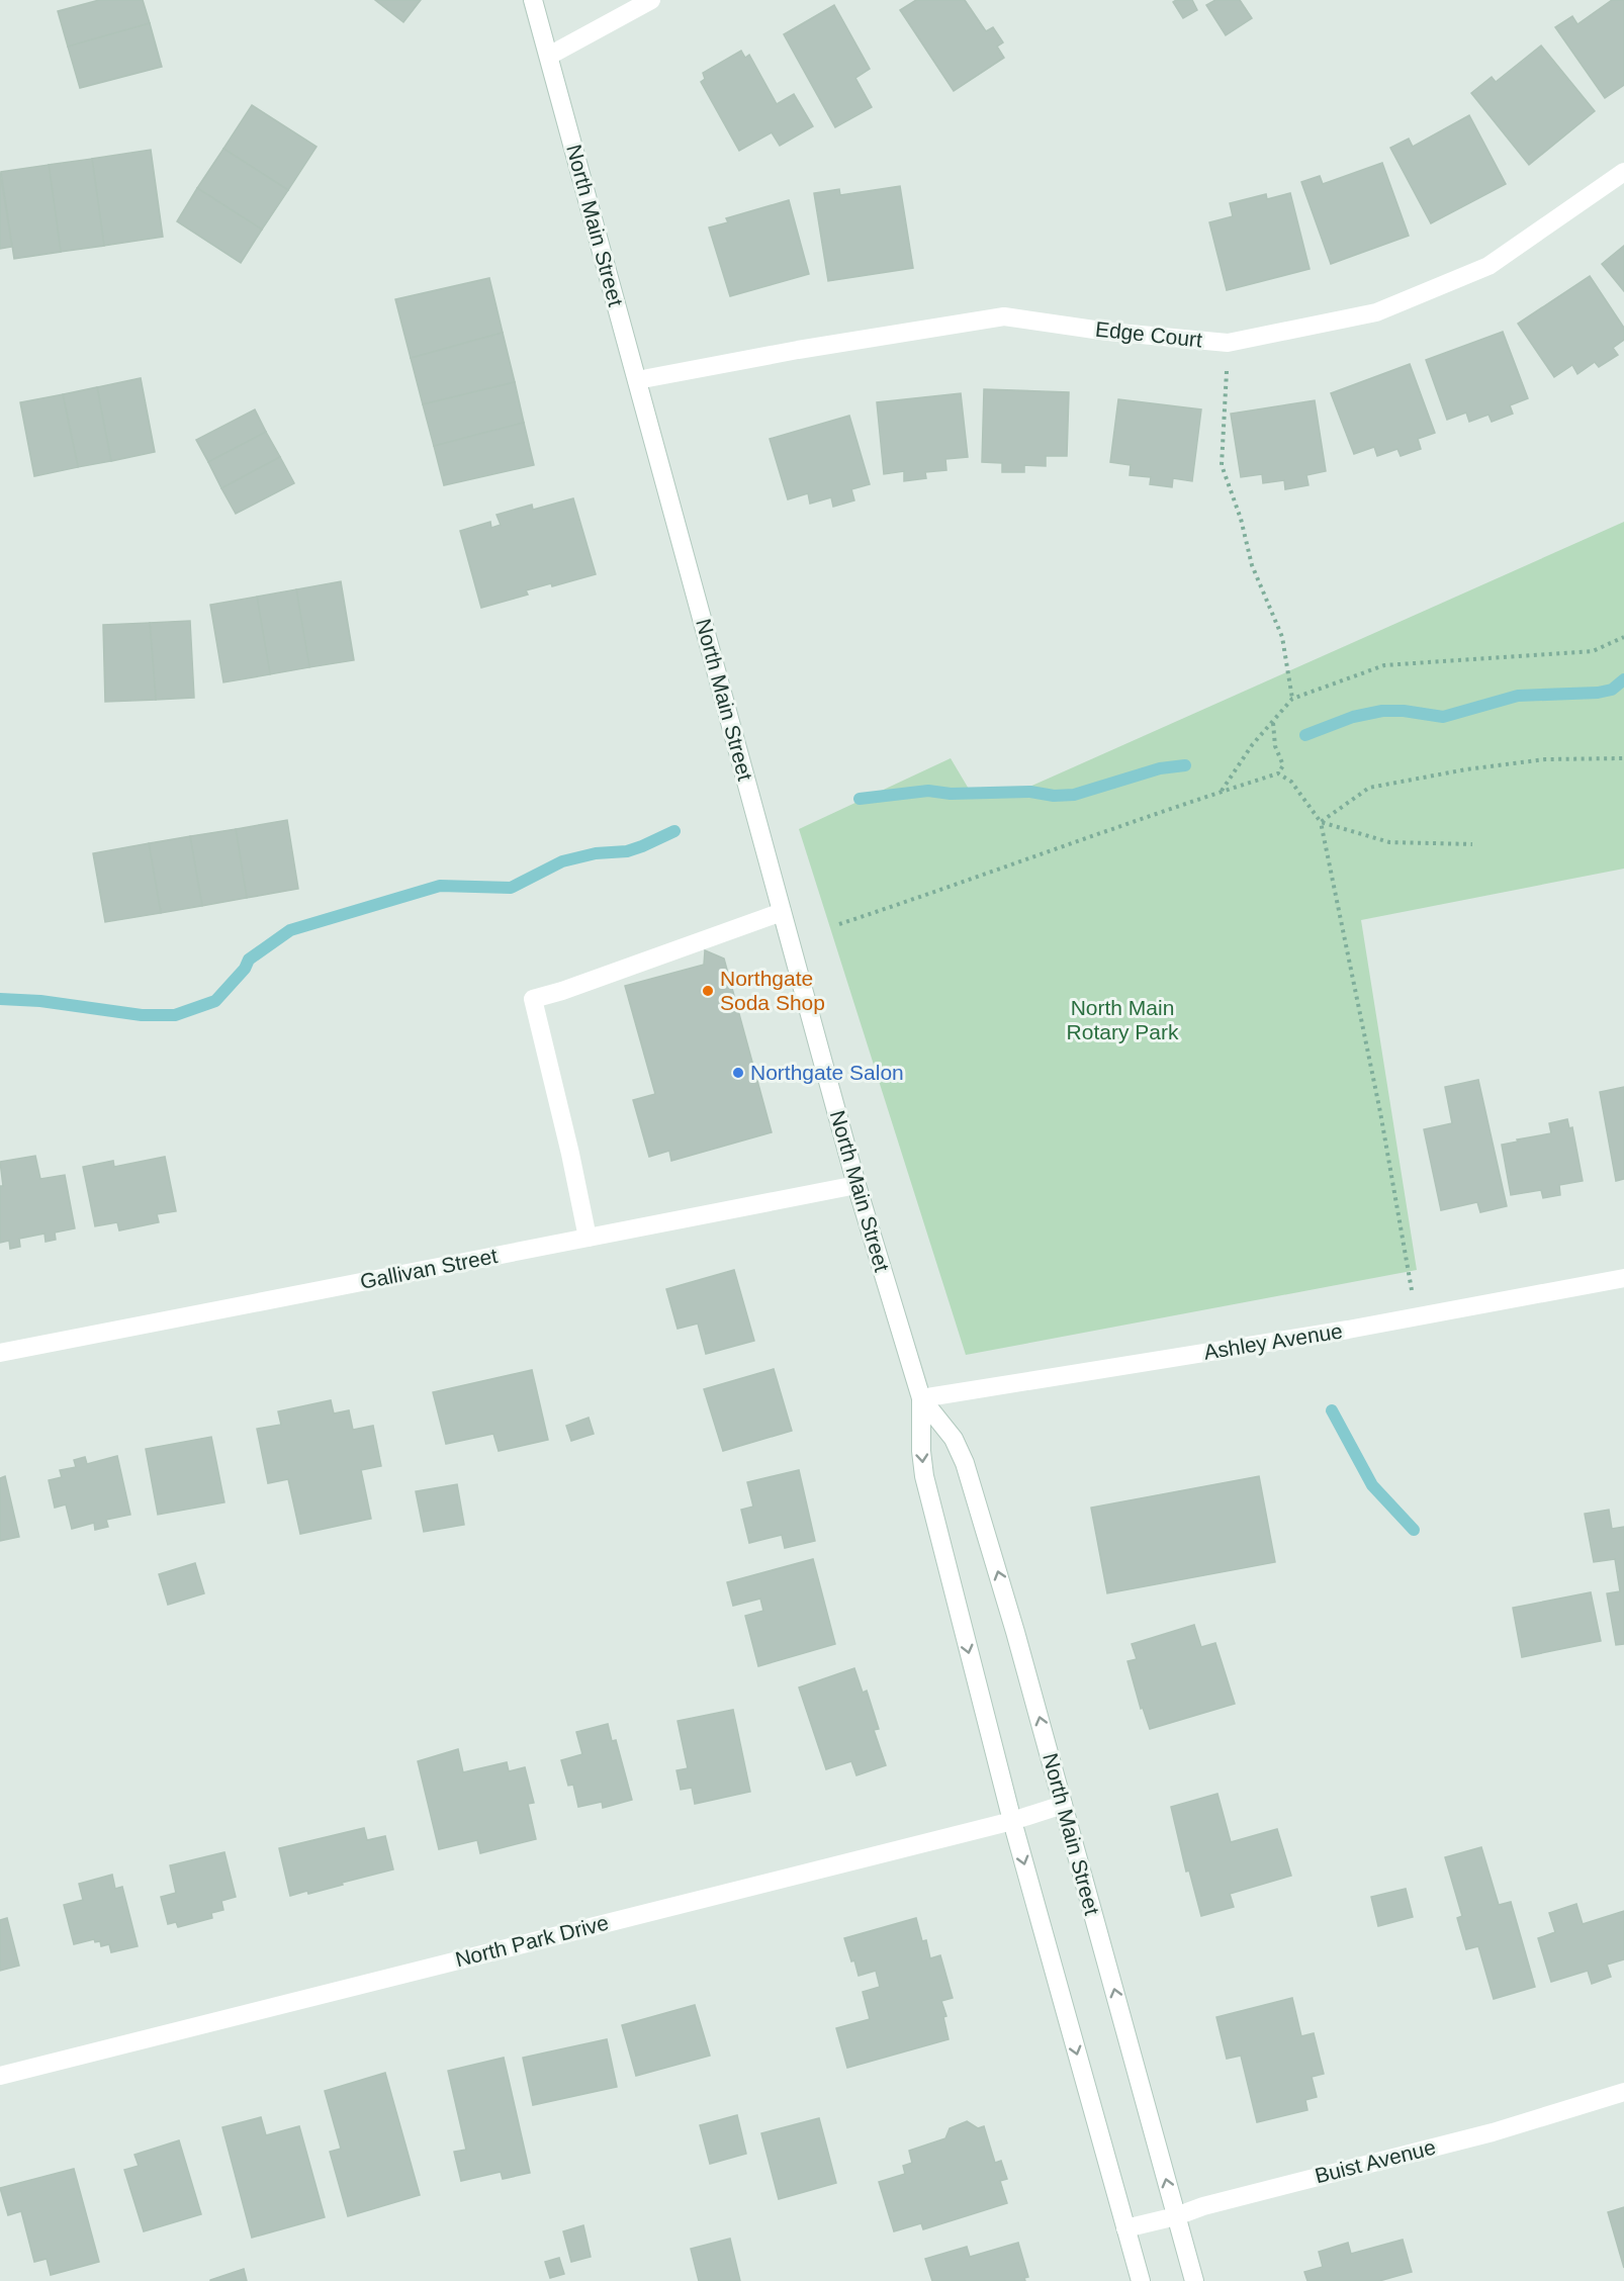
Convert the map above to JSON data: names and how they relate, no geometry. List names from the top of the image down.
{
  "streets": {
    "street": [
      "North Main Street",
      "Edge Court",
      "Gallivan Street",
      "Ashley Avenue",
      "North Park Drive",
      "Buist Avenue"
    ]
  },
  "crossings": [
    ["North Main Street", "Edge Court"],
    ["North Main Street", "Gallivan Street"],
    ["North Main Street", "Ashley Avenue"],
    ["North Main Street", "North Park Drive"],
    ["North Main Street", "Buist Avenue"]
  ],
  "parks": ["North Main Rotary Park"],
  "places": ["Northgate Soda Shop", "Northgate Salon"]
}
